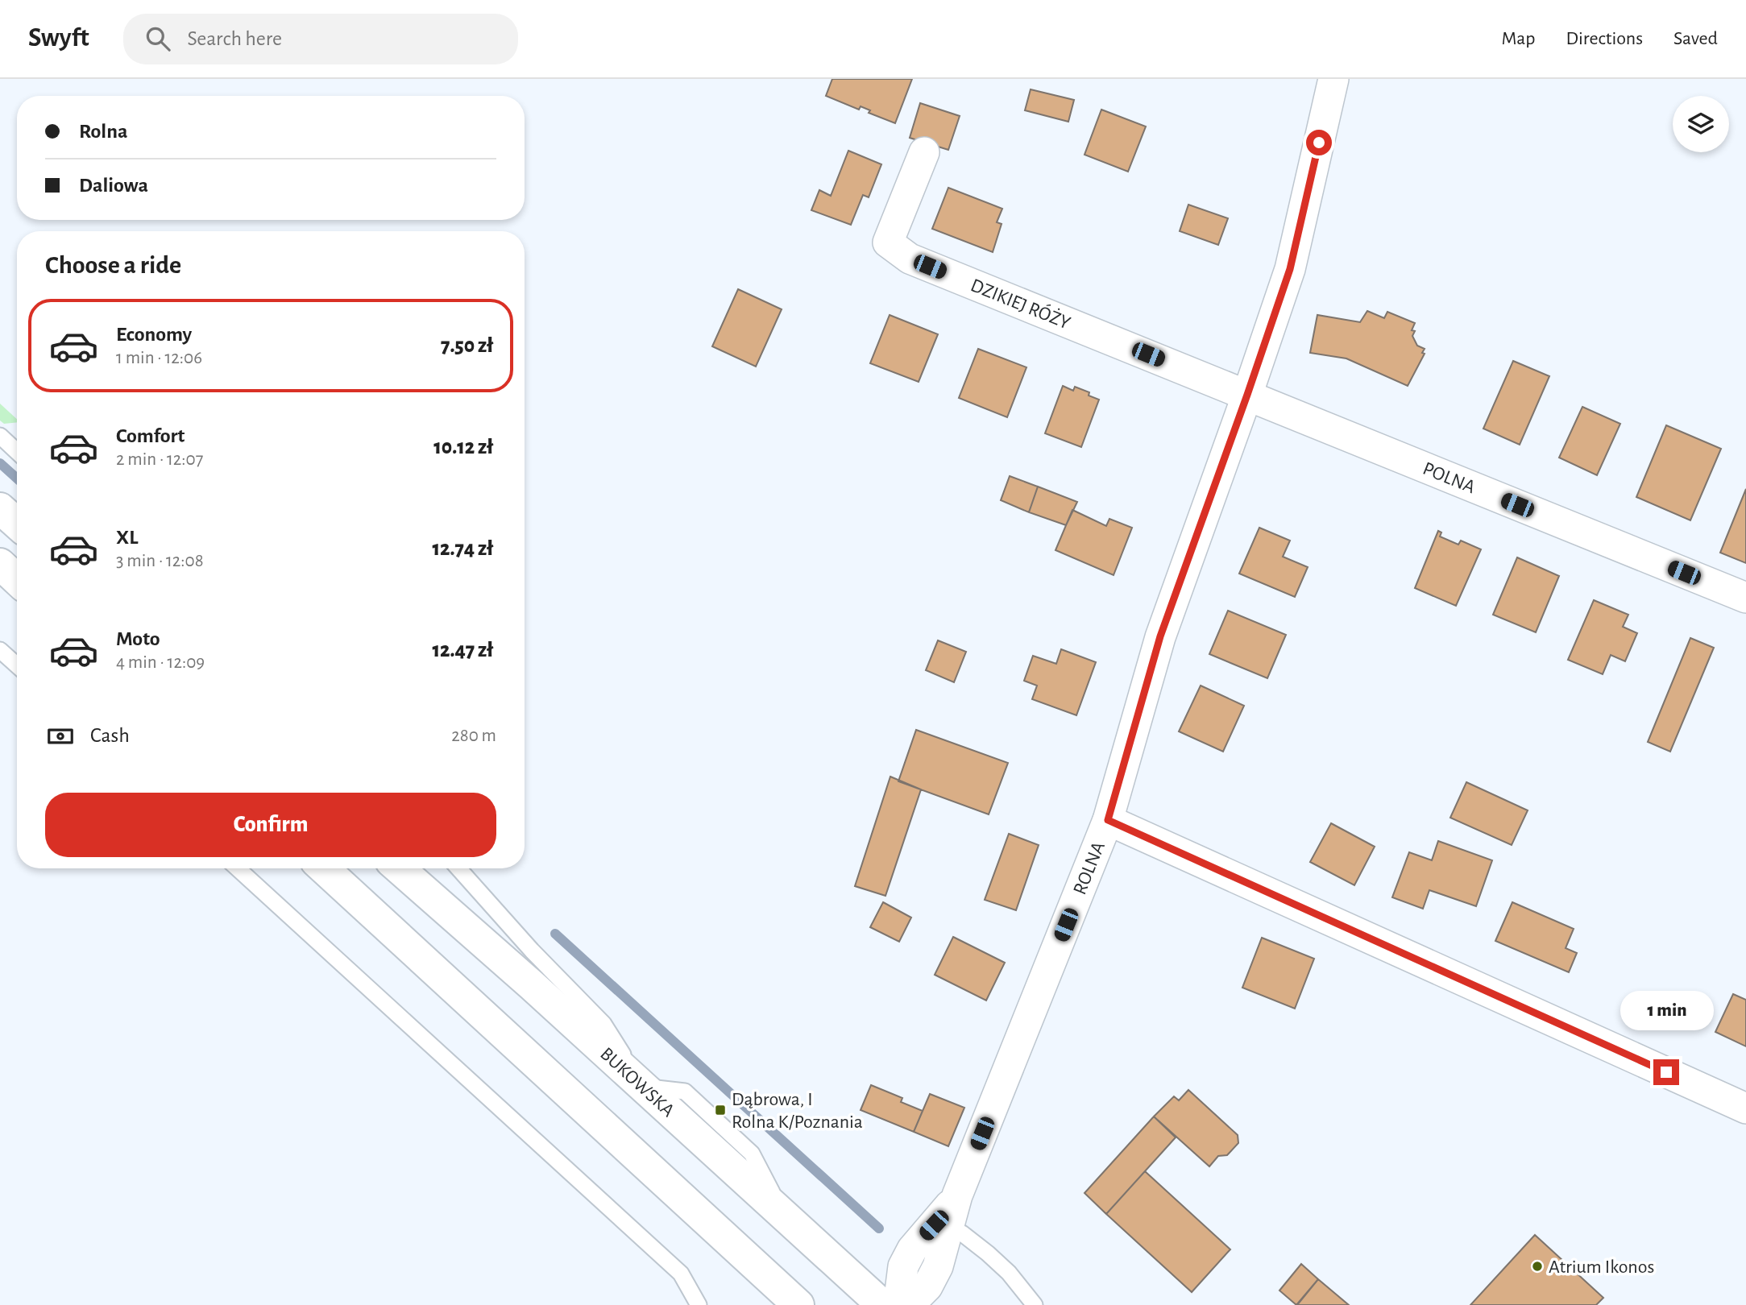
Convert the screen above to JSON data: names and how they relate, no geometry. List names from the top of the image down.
{
  "streets": {
    "main road": ["BUKOWSKA"],
    "street": ["DZIKIEJ RÓŻY", "POLNA", "ROLNA"]
  },
  "crossings": [
    ["DZIKIEJ RÓŻY", "POLNA"],
    ["DZIKIEJ RÓŻY", "ROLNA"],
    ["POLNA", "ROLNA"]
  ],
  "places": {
    "transit": ["Dąbrowa, I Rolna K/Poznania"],
    "other": ["Atrium Ikonos"]
  },
  "page": {
    "header": "Swyft",
    "search": "Search here",
    "nav": ["Map", "Directions", "Saved"],
    "banner": ["Rolna", "Daliowa"],
    "heading": "Choose a ride",
    "list": [
      {
        "name": "Economy",
        "note": "1 min · 12:06",
        "value": "7.50 zł"
      },
      {
        "name": "Comfort",
        "note": "2 min · 12:07",
        "value": "10.12 zł"
      },
      {
        "name": "XL",
        "note": "3 min · 12:08",
        "value": "12.74 zł"
      },
      {
        "name": "Moto",
        "note": "4 min · 12:09",
        "value": "12.47 zł"
      }
    ],
    "pay": ["Cash", "280 m"],
    "buttons": "Confirm",
    "bubble": "1 min"
  }
}
